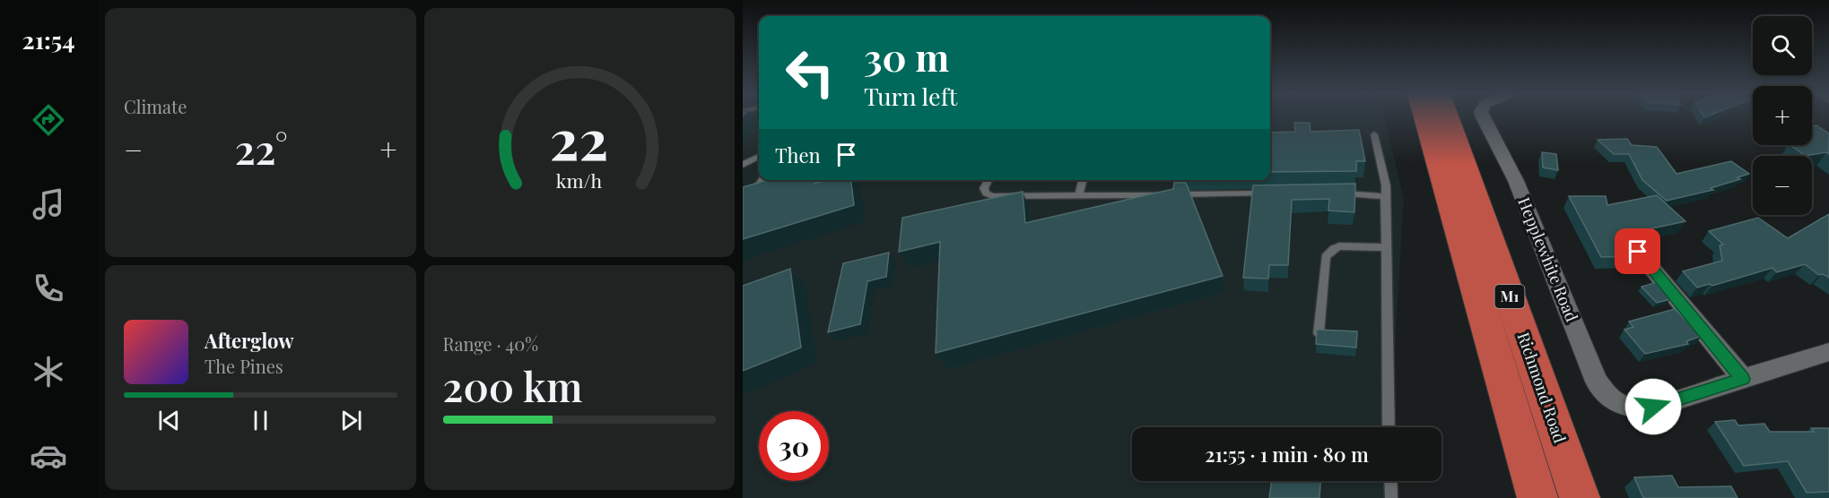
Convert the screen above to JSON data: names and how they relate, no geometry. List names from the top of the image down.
{
  "streets": {
    "highway": ["M1", "Richmond Road"],
    "street": ["Hepplewhite Road"]
  },
  "page": {
    "tabs": "21:54",
    "tile": [
      "Climate",
      ["Range · 40%", "200 km"]
    ],
    "map_buttons": ["+", "−"],
    "turn": ["30 m", "Turn left"],
    "heat": ["−", "22°", "+"],
    "then": "Then",
    "song": ["Afterglow", "The Pines"],
    "limit": "30",
    "trip": "21:55 · 1 min · 80 m",
    "gauge": ["22", "km/h"]
  }
}
